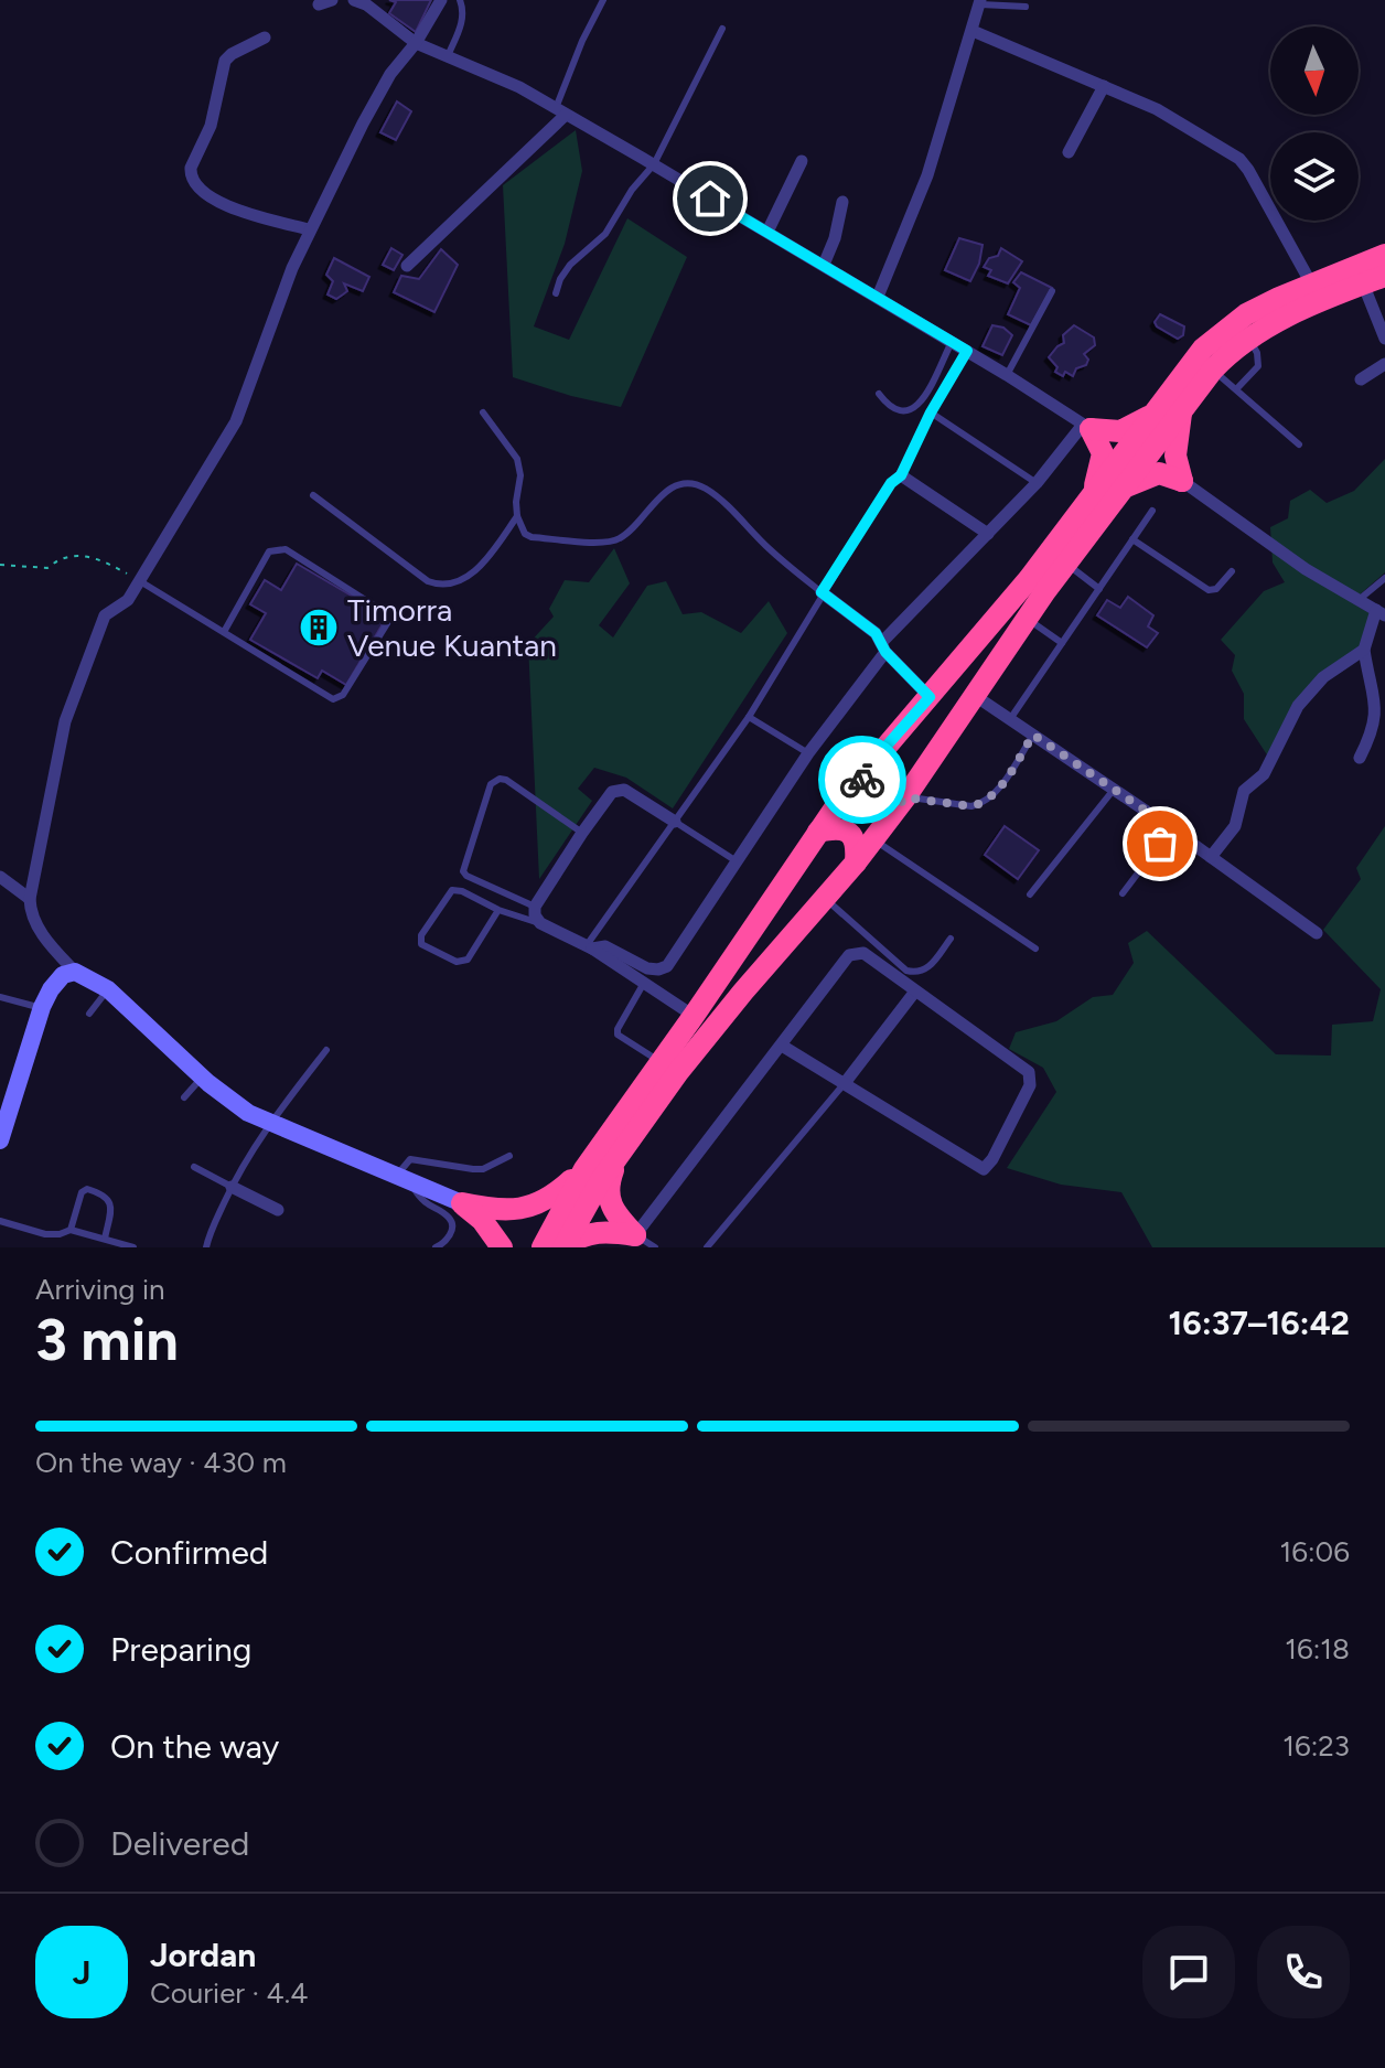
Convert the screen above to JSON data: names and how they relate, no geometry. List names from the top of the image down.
{
  "places": {
    "building": ["Timorra Venue Kuantan"]
  },
  "north": "bottom",
  "page": {
    "heading": ["3 min", "Arriving in", "16:37–16:42"],
    "panel": ["Jordan", "Courier · 4.4"],
    "bar": "On the way · 430 m",
    "list": [
      ["Confirmed", "16:06"],
      ["Preparing", "16:18"],
      ["On the way", "16:23"],
      "Delivered"
    ],
    "round": "J"
  }
}
